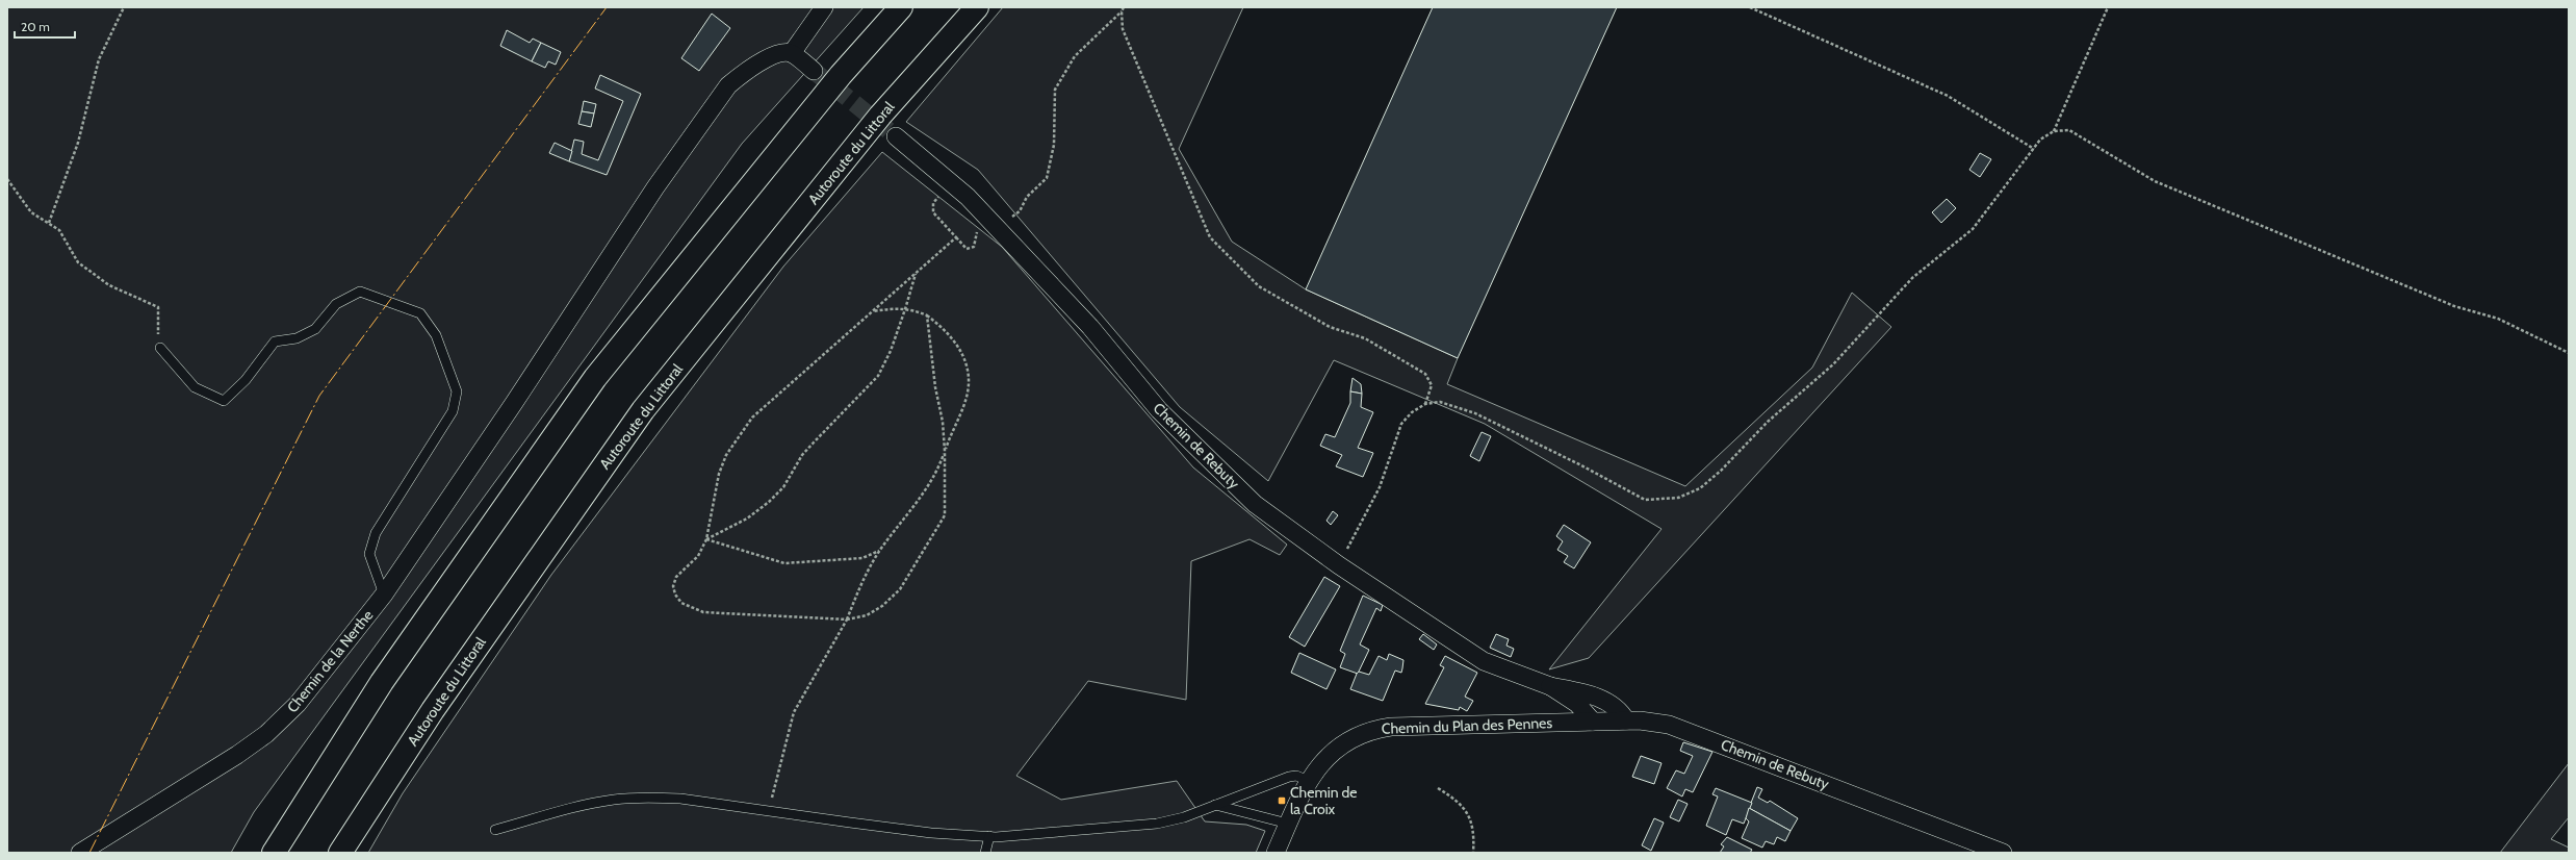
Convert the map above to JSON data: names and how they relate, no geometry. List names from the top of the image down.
{
  "streets": {
    "highway": ["Autoroute du Littoral"],
    "street": ["Chemin de Rebuty", "Chemin de la Nerthe", "Chemin du Plan des Pennes"]
  },
  "crossings": [
    ["Chemin de Rebuty", "Chemin du Plan des Pennes"]
  ],
  "places": {
    "transit": ["Chemin de la Croix"]
  },
  "scale_bar": "20 m"
}
